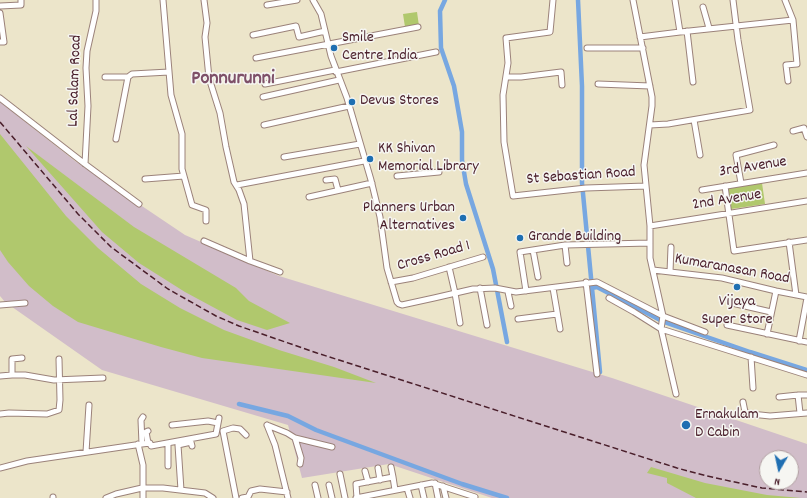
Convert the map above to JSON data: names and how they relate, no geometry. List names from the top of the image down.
{
  "streets": {
    "street": [
      "Lal Salam Road",
      "3rd Avenue",
      "St Sebastian Road",
      "2nd Avenue",
      "Cross Road 1",
      "Kumaranasan Road"
    ]
  },
  "districts": ["Ponnurunni"],
  "places": [
    "Smile Centre India",
    "Devus Stores",
    "KK Shivan Memorial Library",
    "Planners Urban Alternatives",
    "Grande Building",
    "Vijaya Super Store",
    "Ernakulam D Cabin"
  ],
  "north": "bottom"
}
